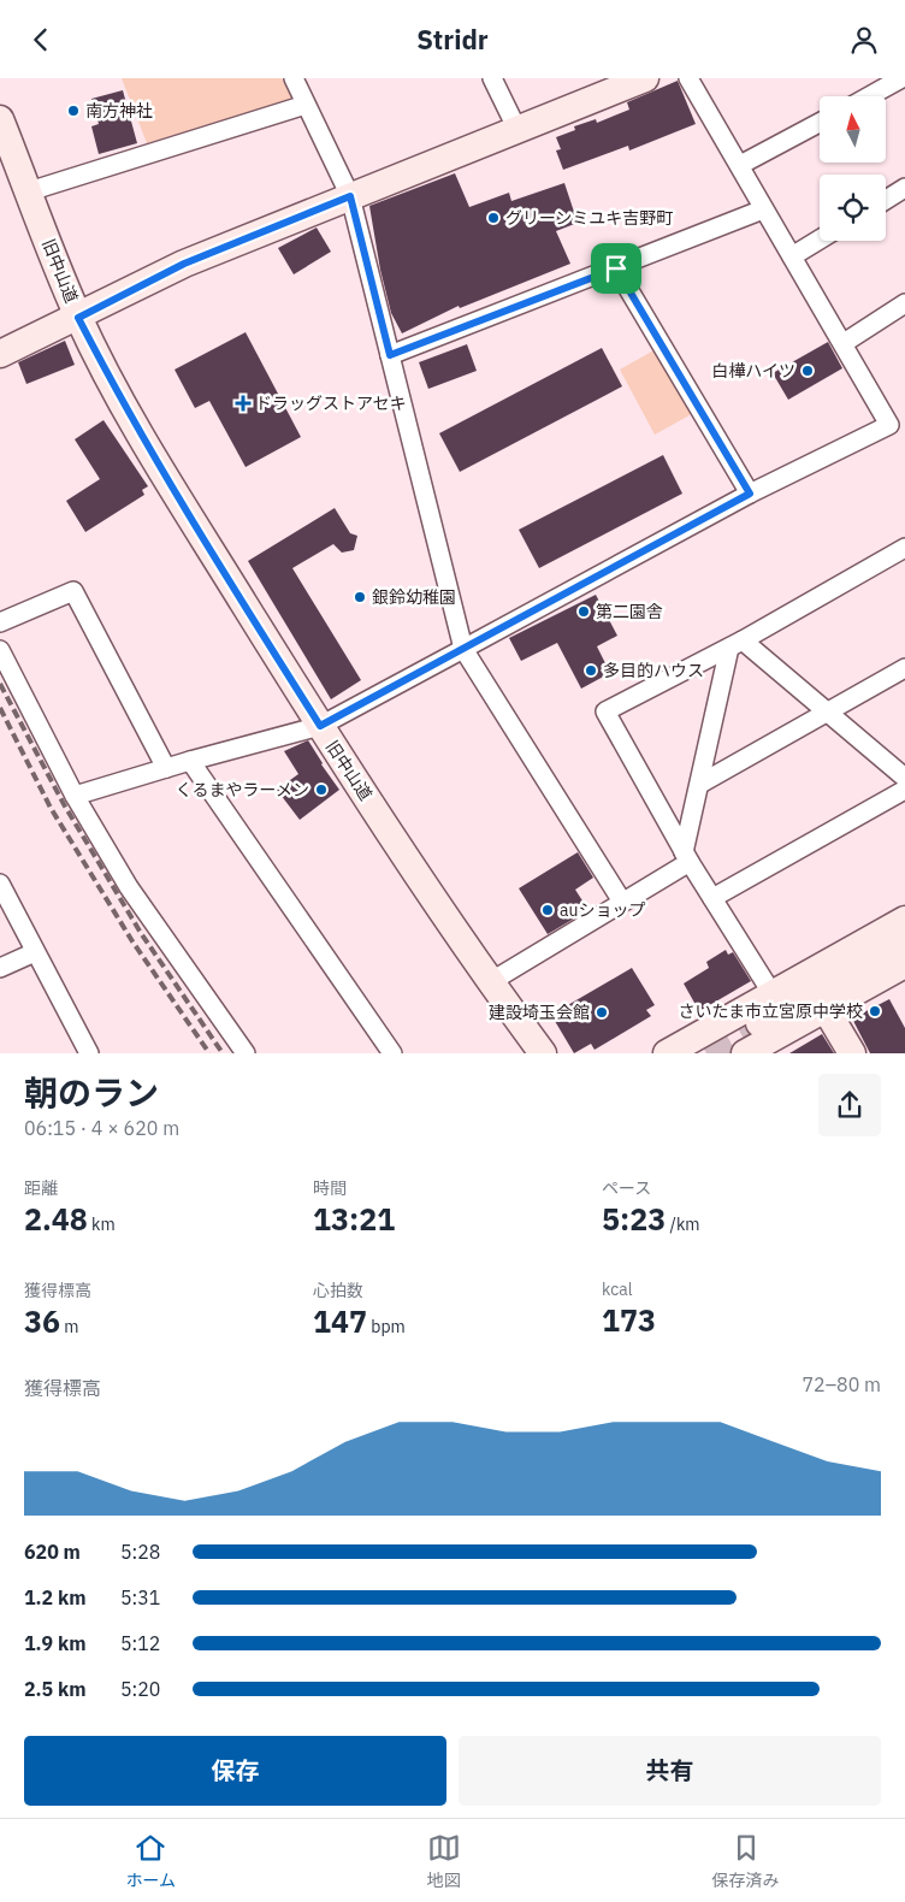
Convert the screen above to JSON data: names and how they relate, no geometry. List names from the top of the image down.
{
  "streets": {
    "street": ["旧中山道"]
  },
  "places": {
    "other": [
      "南方神社",
      "グリーンミユキ吉野町",
      "白樺ハイツ",
      "銀鈴幼稚園",
      "第二園舎",
      "多目的ハウス",
      "くるまやラーメン",
      "auショップ",
      "さいたま市立宮原中学校",
      "建設埼玉会館"
    ],
    "health": ["ドラッグストアセキ"]
  },
  "north": "top",
  "page": {
    "header": "Stridr",
    "heading": ["朝のラン", "06:15 · 4 × 620 m"],
    "stats": [
      ["距離", "2.48 km"],
      ["時間", "13:21"],
      ["ペース", "5:23 /km"],
      ["獲得標高", "36 m"],
      ["心拍数", "147 bpm"],
      ["kcal", "173"]
    ],
    "chart": ["獲得標高", "72–80 m"],
    "list": [
      {
        "name": "620 m",
        "note": "5:28"
      },
      {
        "name": "1.2 km",
        "note": "5:31"
      },
      {
        "name": "1.9 km",
        "note": "5:12"
      },
      {
        "name": "2.5 km",
        "note": "5:20"
      }
    ],
    "buttons": ["保存", "共有"],
    "tabs": ["ホーム", "地図", "保存済み"]
  }
}
